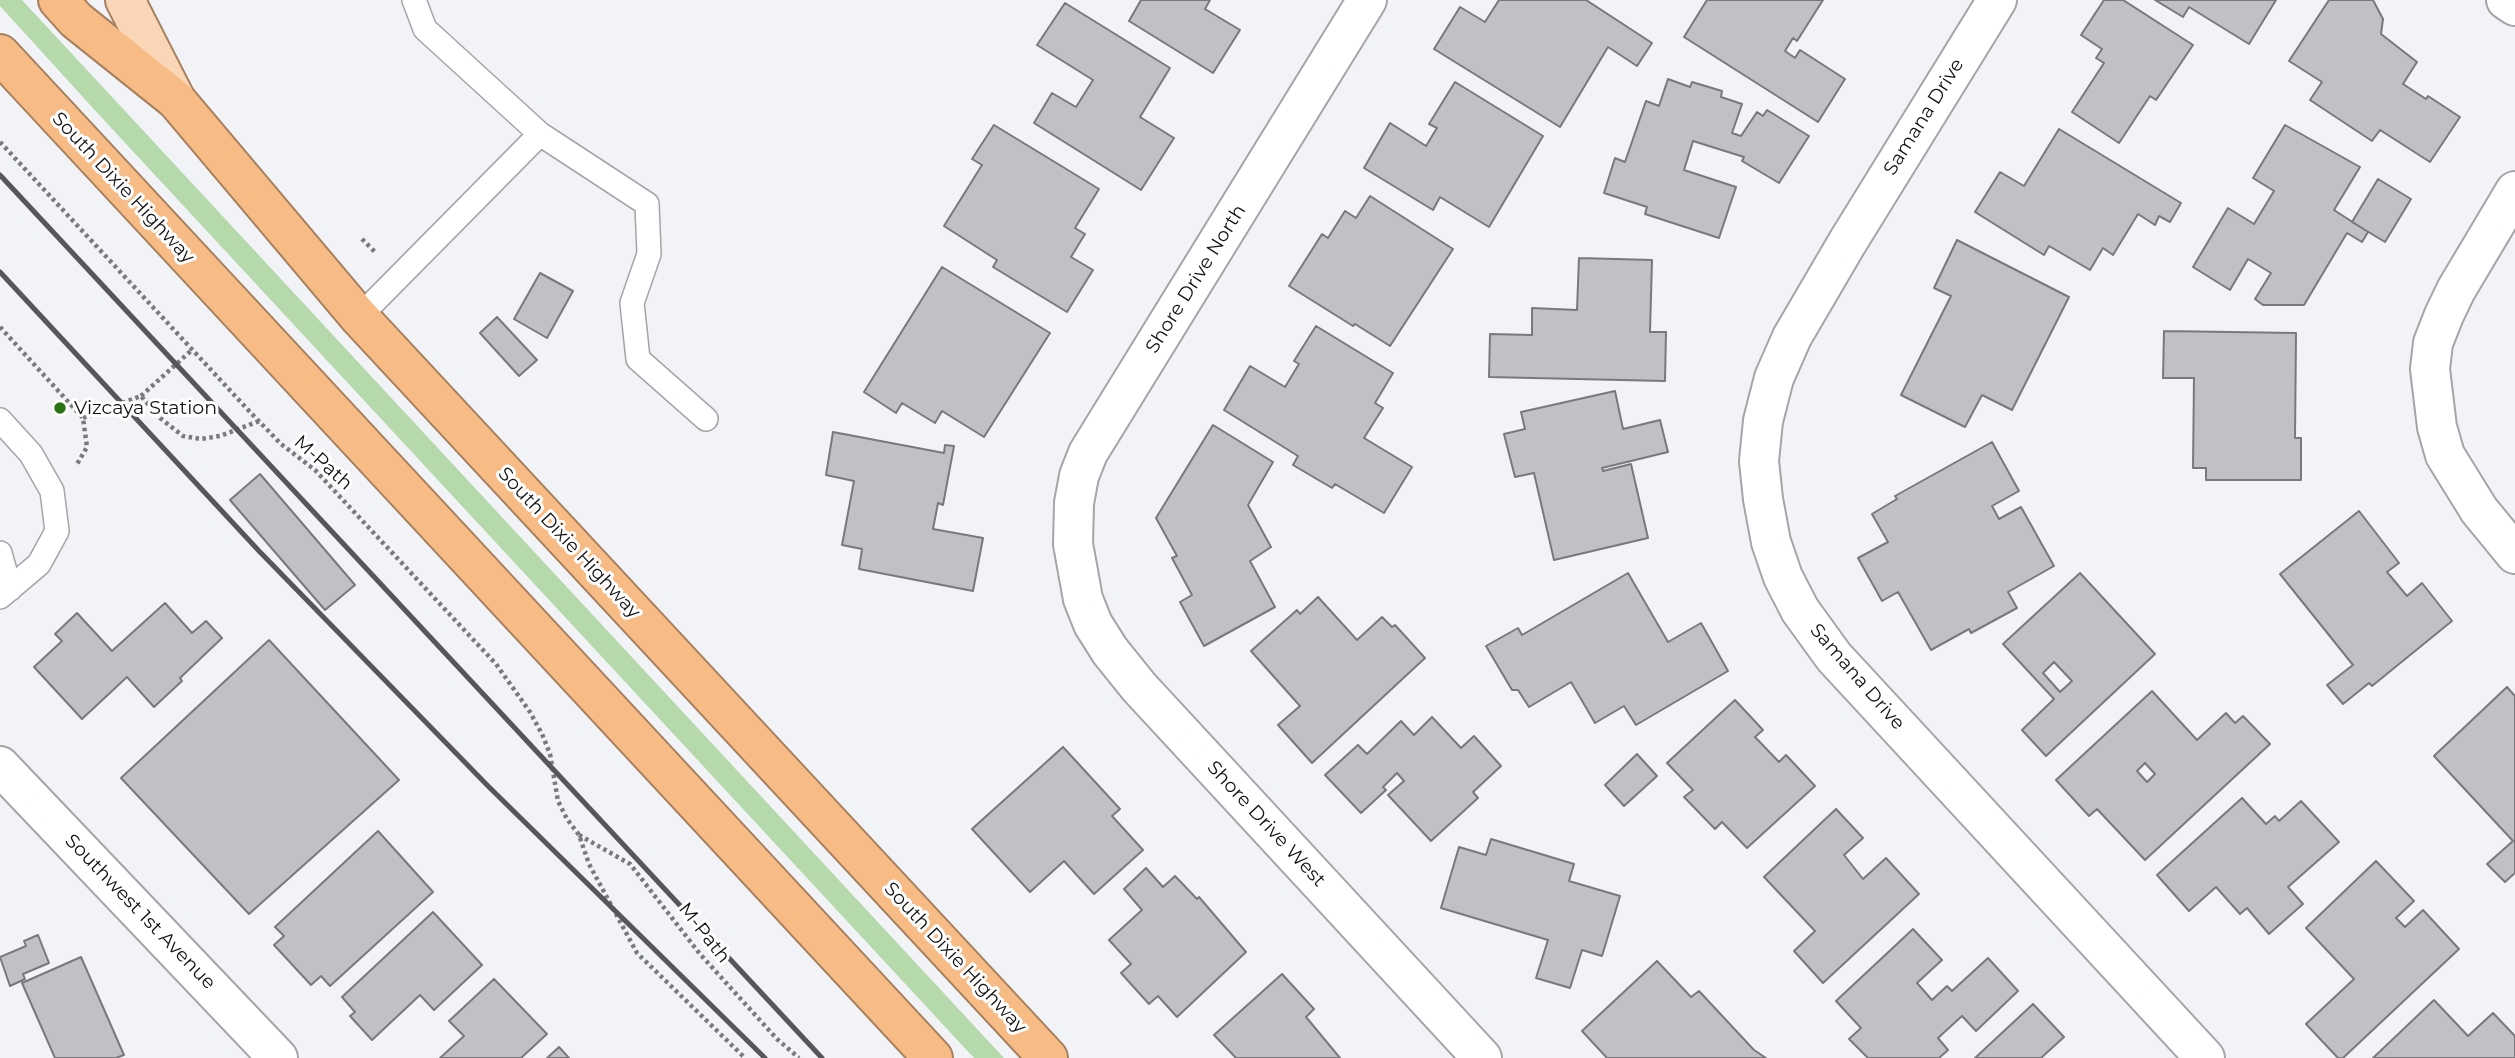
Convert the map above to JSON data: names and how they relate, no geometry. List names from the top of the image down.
{
  "streets": {
    "highway": ["South Dixie Highway"],
    "street": [
      "Samana Drive",
      "Shore Drive North",
      "Shore Drive West",
      "Southwest 1st Avenue"
    ],
    "path": ["M-Path"]
  },
  "crossings": [
    ["Shore Drive North", "Shore Drive West"]
  ],
  "places": ["Vizcaya Station"]
}
